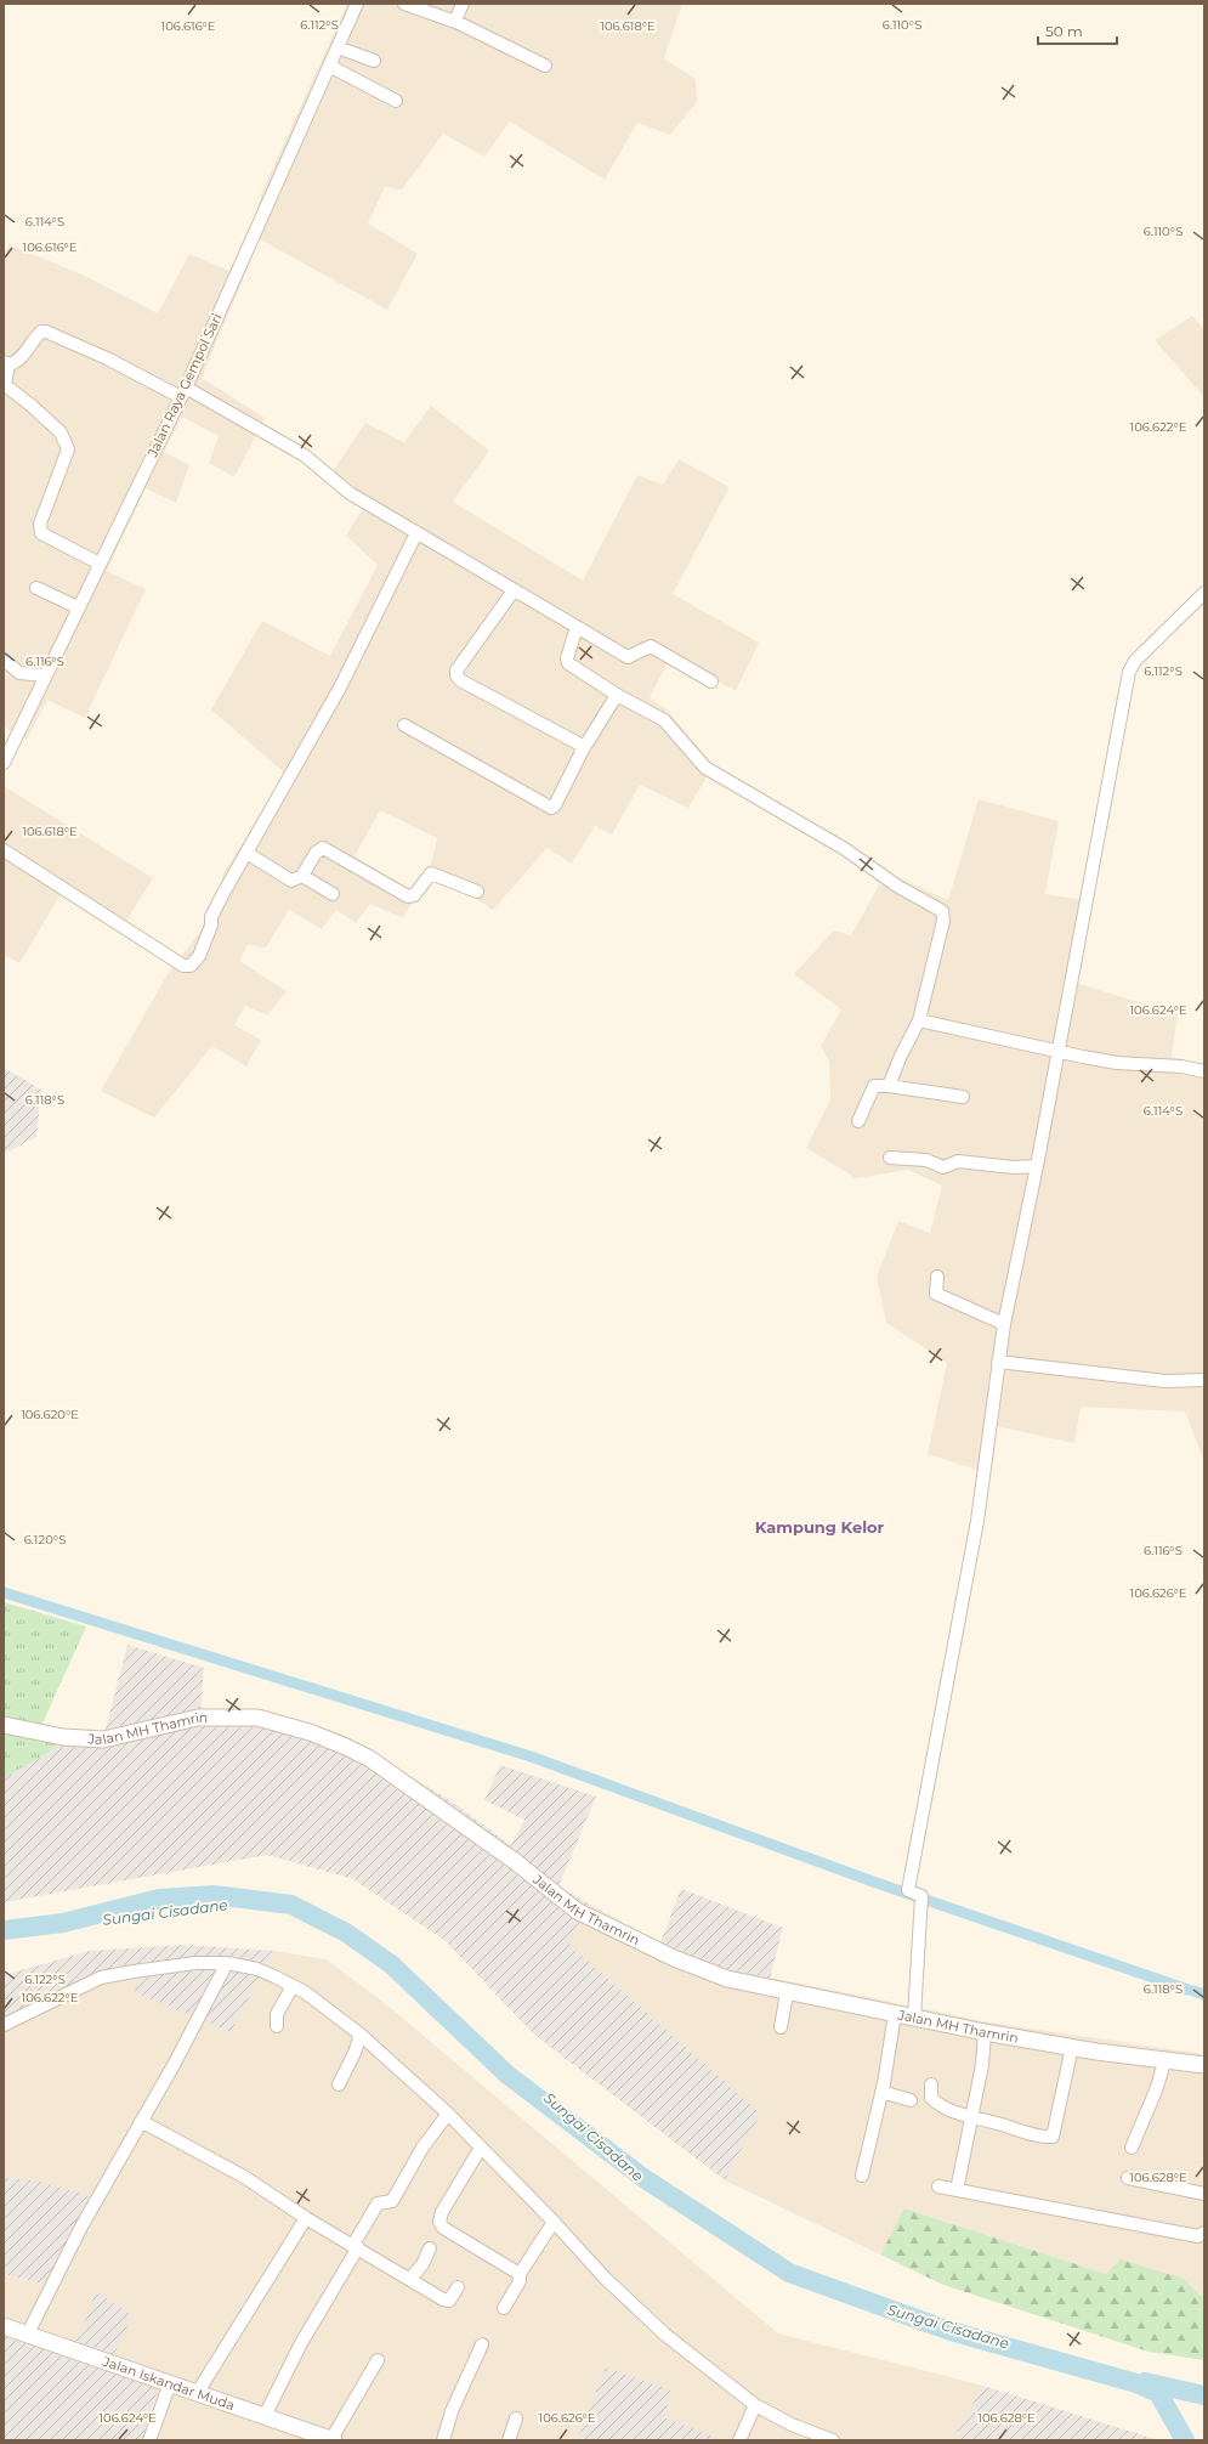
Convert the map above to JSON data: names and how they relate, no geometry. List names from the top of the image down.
{
  "streets": {
    "street": ["Jalan Raya Gempol Sari", "Jalan MH Thamrin", "Jalan Iskandar Muda"]
  },
  "districts": ["Kampung Kelor"],
  "water": ["Sungai Cisadane"],
  "scale_bar": "50 m",
  "coordinates": [
    "6.112°S",
    "6.110°S",
    "106.616°E",
    "106.618°E",
    "6.114°S",
    "106.622°E",
    "6.116°S",
    "106.624°E",
    "6.118°S",
    "106.620°E",
    "6.120°S",
    "106.626°E",
    "6.122°S",
    "106.628°E"
  ]
}
